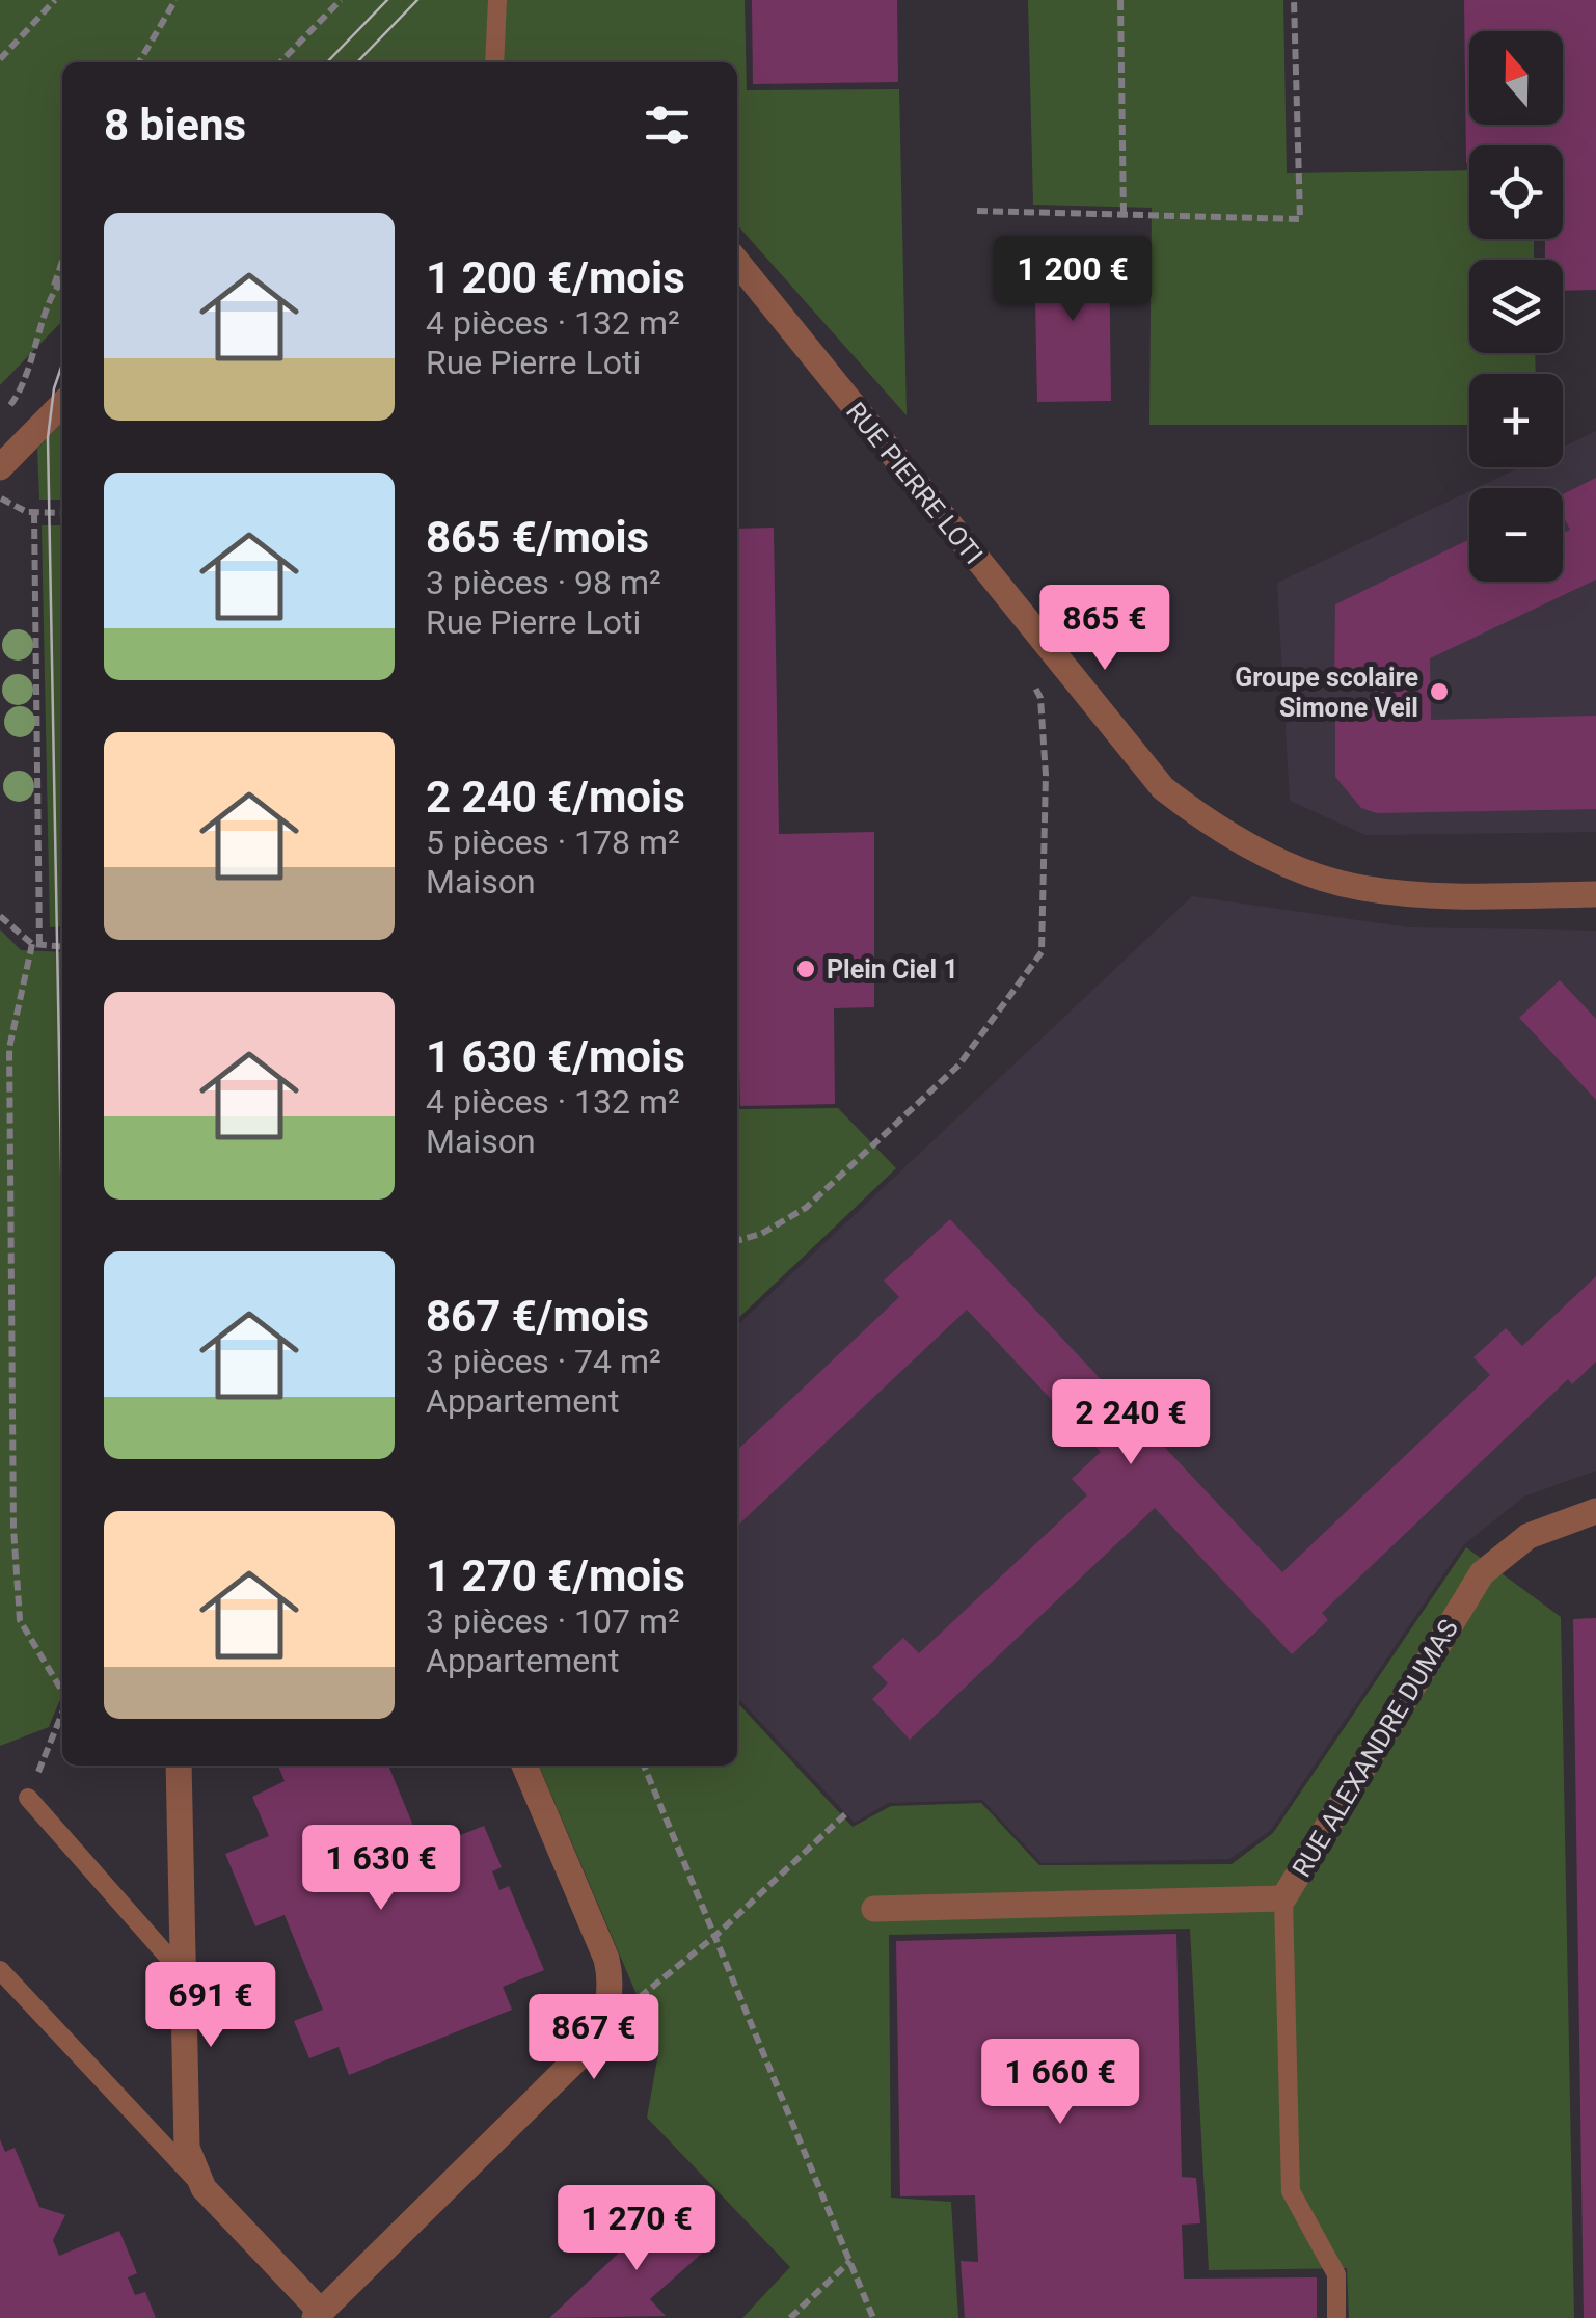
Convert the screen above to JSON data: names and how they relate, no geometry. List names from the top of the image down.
{
  "streets": {
    "street": ["RUE PIERRE LOTI", "RUE ALEXANDRE DUMAS"]
  },
  "places": ["Groupe scolaire Simone Veil", "Plein Ciel 1"],
  "north": "top",
  "page": {
    "map_buttons": ["+", "−"],
    "heading": "8 biens",
    "list": [
      {
        "name": "1 200 €/mois",
        "note": "4 pièces · 132 m² · Rue Pierre Loti"
      },
      {
        "name": "865 €/mois",
        "note": "3 pièces · 98 m² · Rue Pierre Loti"
      },
      {
        "name": "2 240 €/mois",
        "note": "5 pièces · 178 m² · Maison"
      },
      {
        "name": "1 630 €/mois",
        "note": "4 pièces · 132 m² · Maison"
      },
      {
        "name": "867 €/mois",
        "note": "3 pièces · 74 m² · Appartement"
      },
      {
        "name": "1 270 €/mois",
        "note": "3 pièces · 107 m² · Appartement"
      }
    ],
    "price": [
      "1 200 €",
      "865 €",
      "2 240 €",
      "1 630 €",
      "691 €",
      "867 €",
      "1 660 €",
      "1 270 €"
    ]
  }
}
